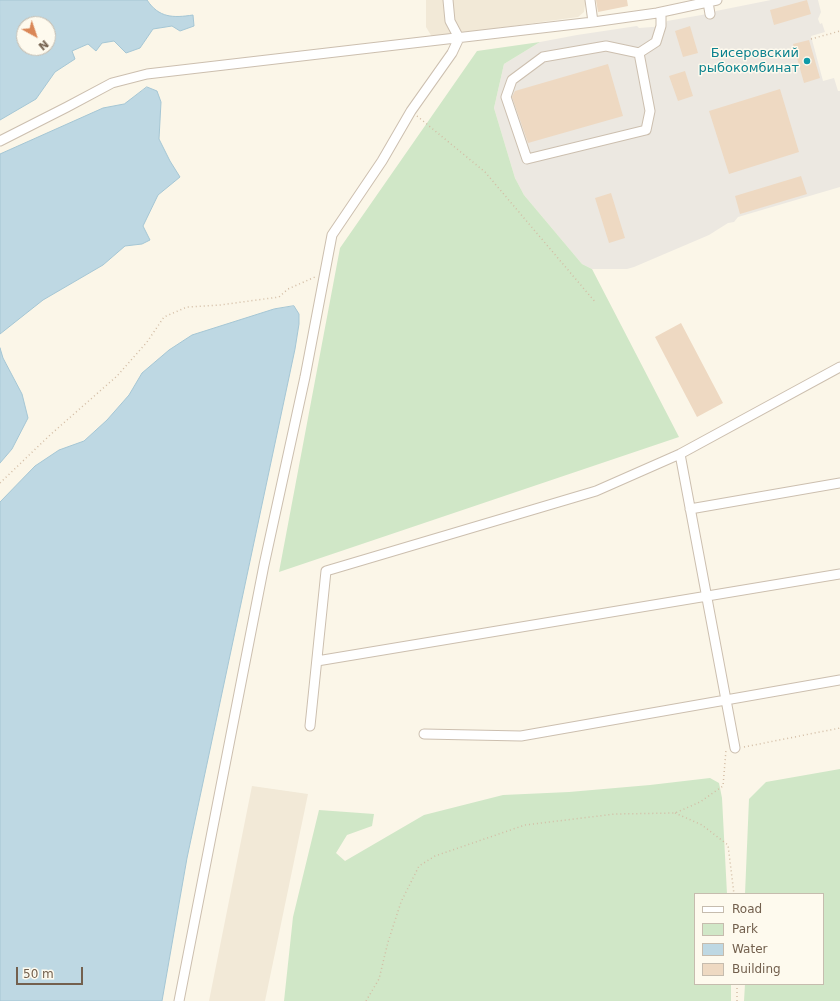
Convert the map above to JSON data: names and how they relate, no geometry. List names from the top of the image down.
{
  "places": ["Бисеровский рыбокомбинат"],
  "legend": [
    "Road",
    "Park",
    "Water",
    "Building"
  ],
  "scale_bar": "50 m",
  "north": "bottom right"
}
